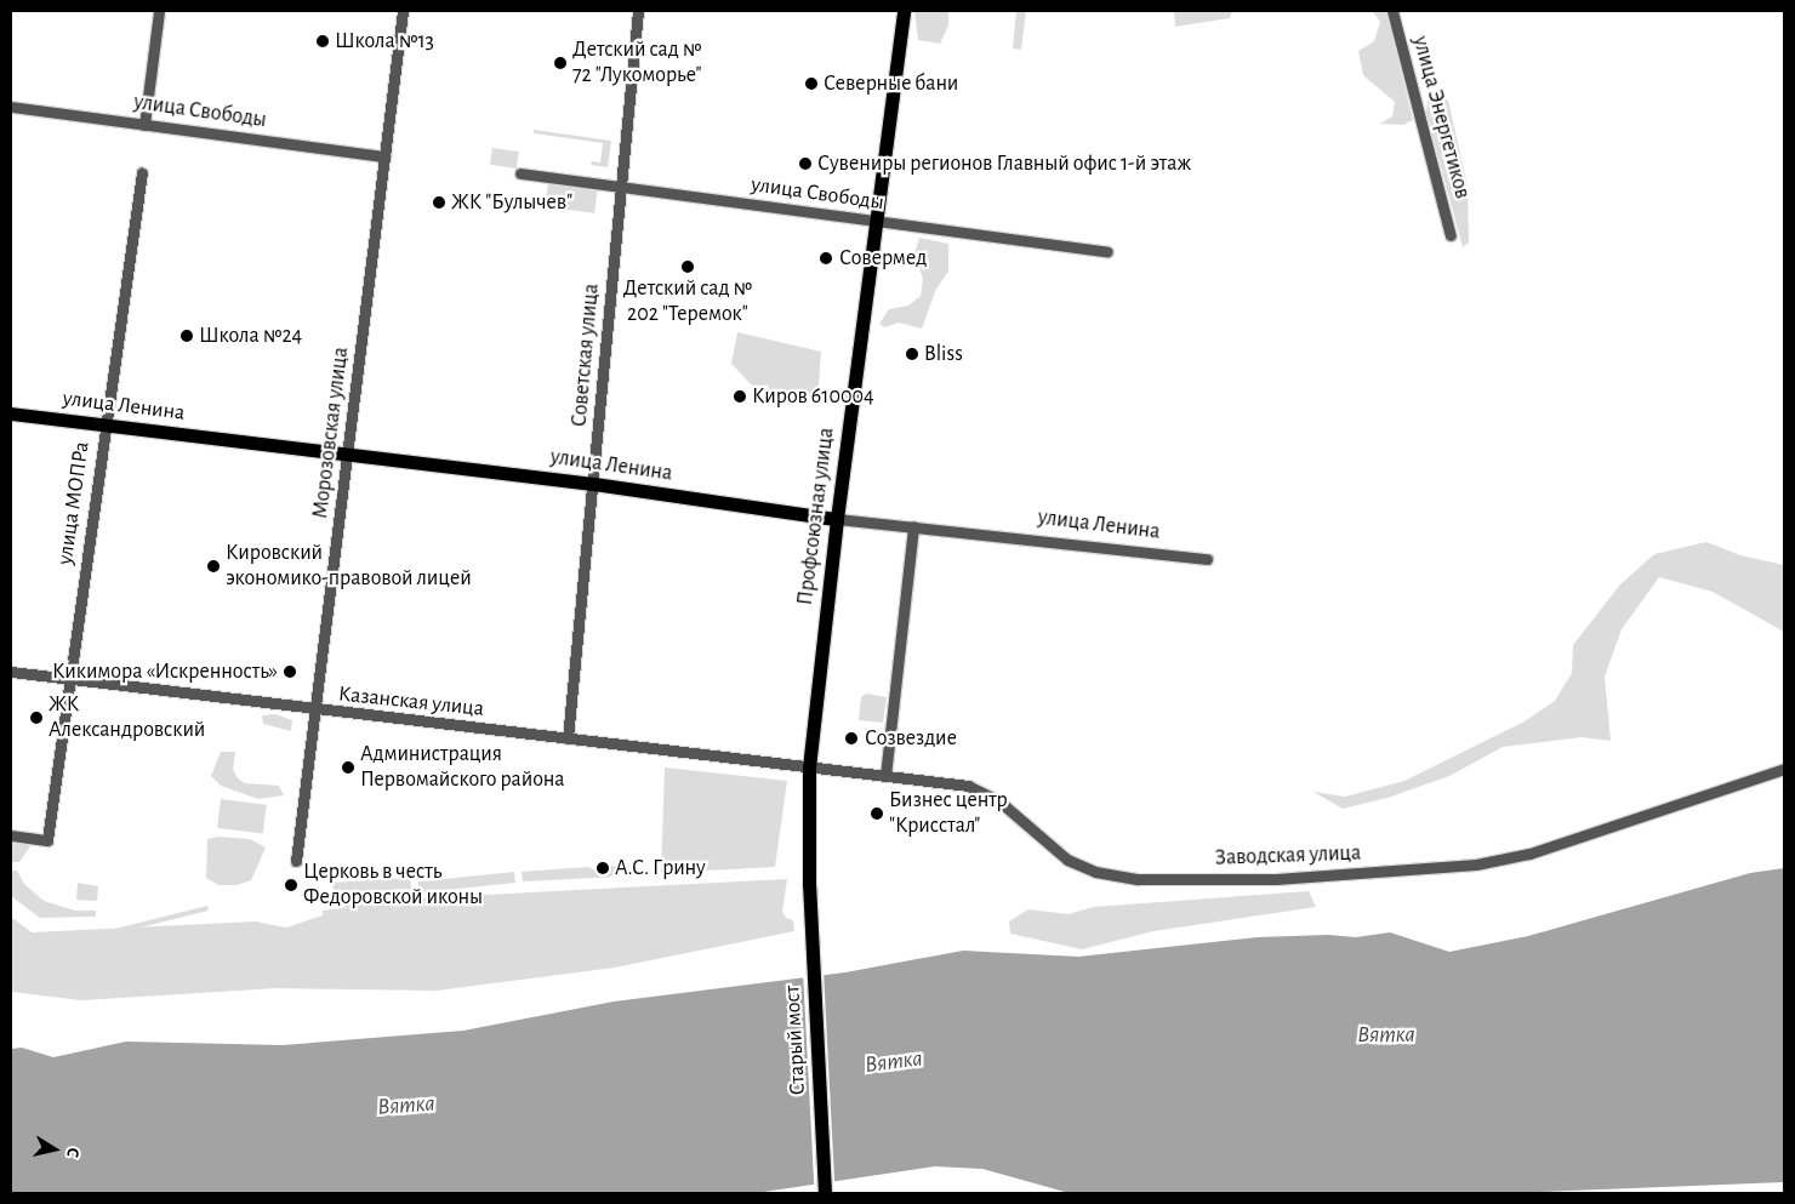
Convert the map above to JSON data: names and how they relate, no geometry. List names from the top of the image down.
{
  "streets": {
    "main road": ["улица Ленина", "Профсоюзная улица", "Старый мост"],
    "street": [
      "улица Свободы",
      "улица Энергетиков",
      "Советская улица",
      "Морозовская улица",
      "улица МОПРа",
      "Казанская улица",
      "Заводская улица"
    ]
  },
  "crossings": [
    ["улица Свободы", "Советская улица"],
    ["улица Свободы", "Морозовская улица"],
    ["улица Свободы", "Профсоюзная улица"],
    ["Советская улица", "улица Ленина"],
    ["Советская улица", "Казанская улица"],
    ["улица Ленина", "Морозовская улица"],
    ["улица Ленина", "улица МОПРа"],
    ["улица Ленина", "Профсоюзная улица"],
    ["Морозовская улица", "Казанская улица"],
    ["улица МОПРа", "Казанская улица"],
    ["Профсоюзная улица", "Казанская улица"],
    ["Профсоюзная улица", "Заводская улица"],
    ["Профсоюзная улица", "Старый мост"],
    ["Казанская улица", "Заводская улица"]
  ],
  "water": ["Вятка"],
  "places": [
    "Школа №13",
    "Детский сад № 72 \"Лукоморье\"",
    "Северные бани",
    "Сувениры регионов Главный офис 1-й этаж",
    "ЖК \"Булычев\"",
    "Совермед",
    "Детский сад № 202 \"Теремок\"",
    "Школа №24",
    "Bliss",
    "Киров 610004",
    "Кировский экономико-правовой лицей",
    "Кикимора «Искренность»",
    "ЖК Александровский",
    "Созвездие",
    "Администрация Первомайского района",
    "Бизнес центр \"Крисстал\"",
    "А.С. Грину",
    "Церковь в честь Федоровской иконы"
  ],
  "north": "right"
}
